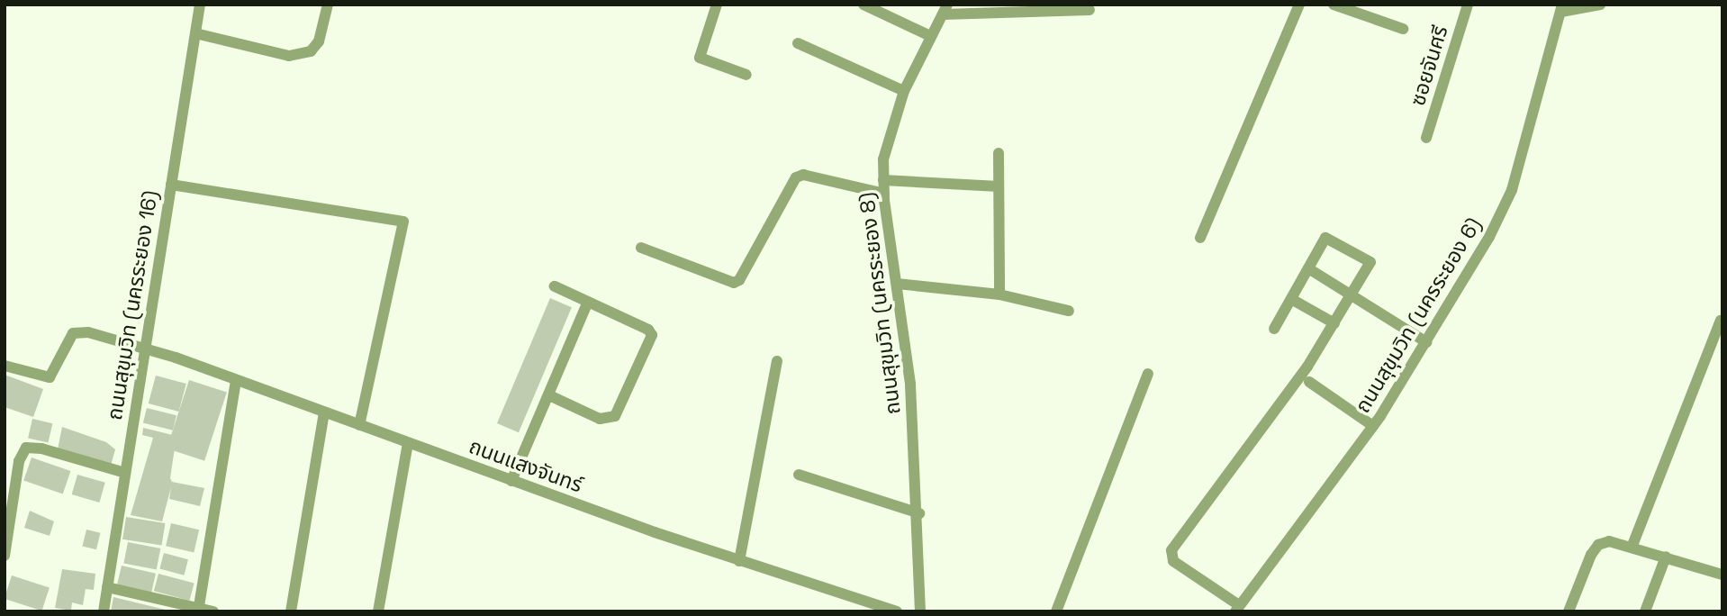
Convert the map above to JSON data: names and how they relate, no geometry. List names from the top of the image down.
{
  "streets": {
    "street": [
      "ซอยจันศรี",
      "ถนนสุขุมวิท (นครระยอง 8)",
      "ถนนสุขุมวิท (นครระยอง 16)",
      "ถนนสุขุมวิท (นครระยอง 6)",
      "ถนนแสงจันทร์"
    ]
  },
  "crossings": [
    ["ถนนสุขุมวิท (นครระยอง 16)", "ถนนแสงจันทร์"]
  ]
}
